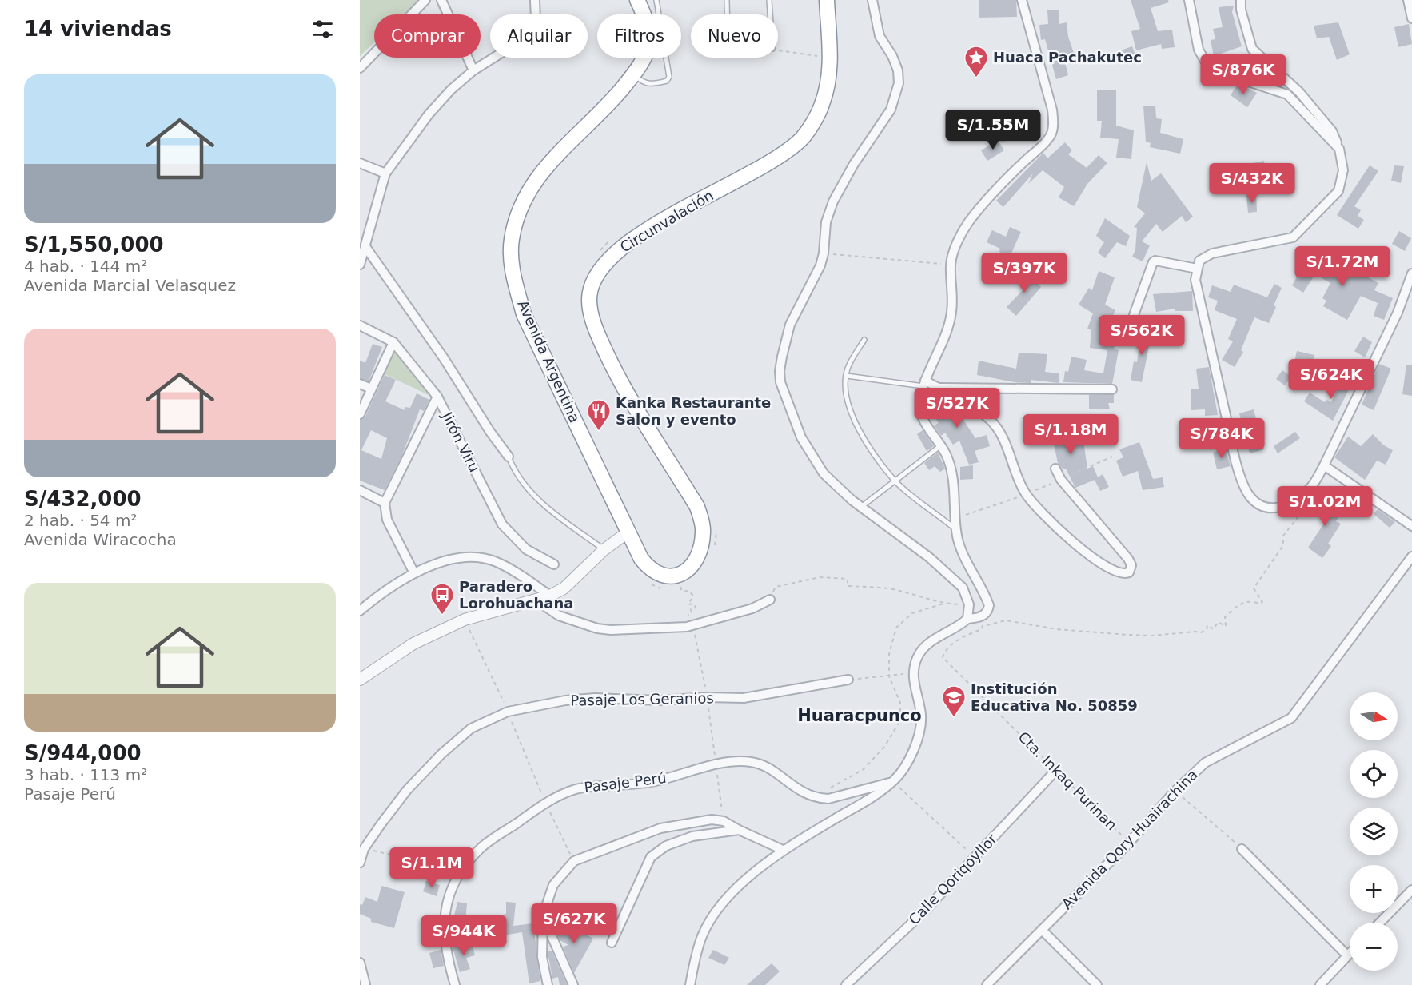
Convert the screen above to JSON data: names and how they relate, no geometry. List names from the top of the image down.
{
  "streets": {
    "highway": ["Circunvalación", "Avenida Argentina"],
    "street": [
      "Jirón Viru",
      "Pasaje Los Geranios",
      "Pasaje Perú",
      "Avenida Qory Huairachina",
      "Calle Qoriqoyllor"
    ],
    "path": ["Cta. Inkaq Purinan"]
  },
  "crossings": [
    ["Circunvalación", "Avenida Argentina"],
    ["Cta. Inkaq Purinan", "Avenida Qory Huairachina"],
    ["Cta. Inkaq Purinan", "Calle Qoriqoyllor"]
  ],
  "districts": ["Huaracpunco"],
  "places": {
    "place": ["Huaca Pachakutec"],
    "restaurant": ["Kanka Restaurante Salon y evento"],
    "bus stop": ["Paradero Lorohuachana"],
    "school or university": ["Institución Educativa No. 50859"]
  },
  "north": "right",
  "page": {
    "heading": "14 viviendas",
    "chip": [
      "Comprar",
      "Alquilar",
      "Filtros",
      "Nuevo"
    ],
    "price": [
      "S/876K",
      "S/1.55M",
      "S/432K",
      "S/1.72M",
      "S/397K",
      "S/562K",
      "S/624K",
      "S/527K",
      "S/1.18M",
      "S/784K",
      "S/1.02M",
      "S/1.1M",
      "S/627K",
      "S/944K"
    ],
    "list": [
      {
        "name": "S/1,550,000",
        "note": "4 hab. · 144 m² · Avenida Marcial Velasquez"
      },
      {
        "name": "S/432,000",
        "note": "2 hab. · 54 m² · Avenida Wiracocha"
      },
      {
        "name": "S/944,000",
        "note": "3 hab. · 113 m² · Pasaje Perú"
      }
    ],
    "map_buttons": ["+", "−"]
  }
}
